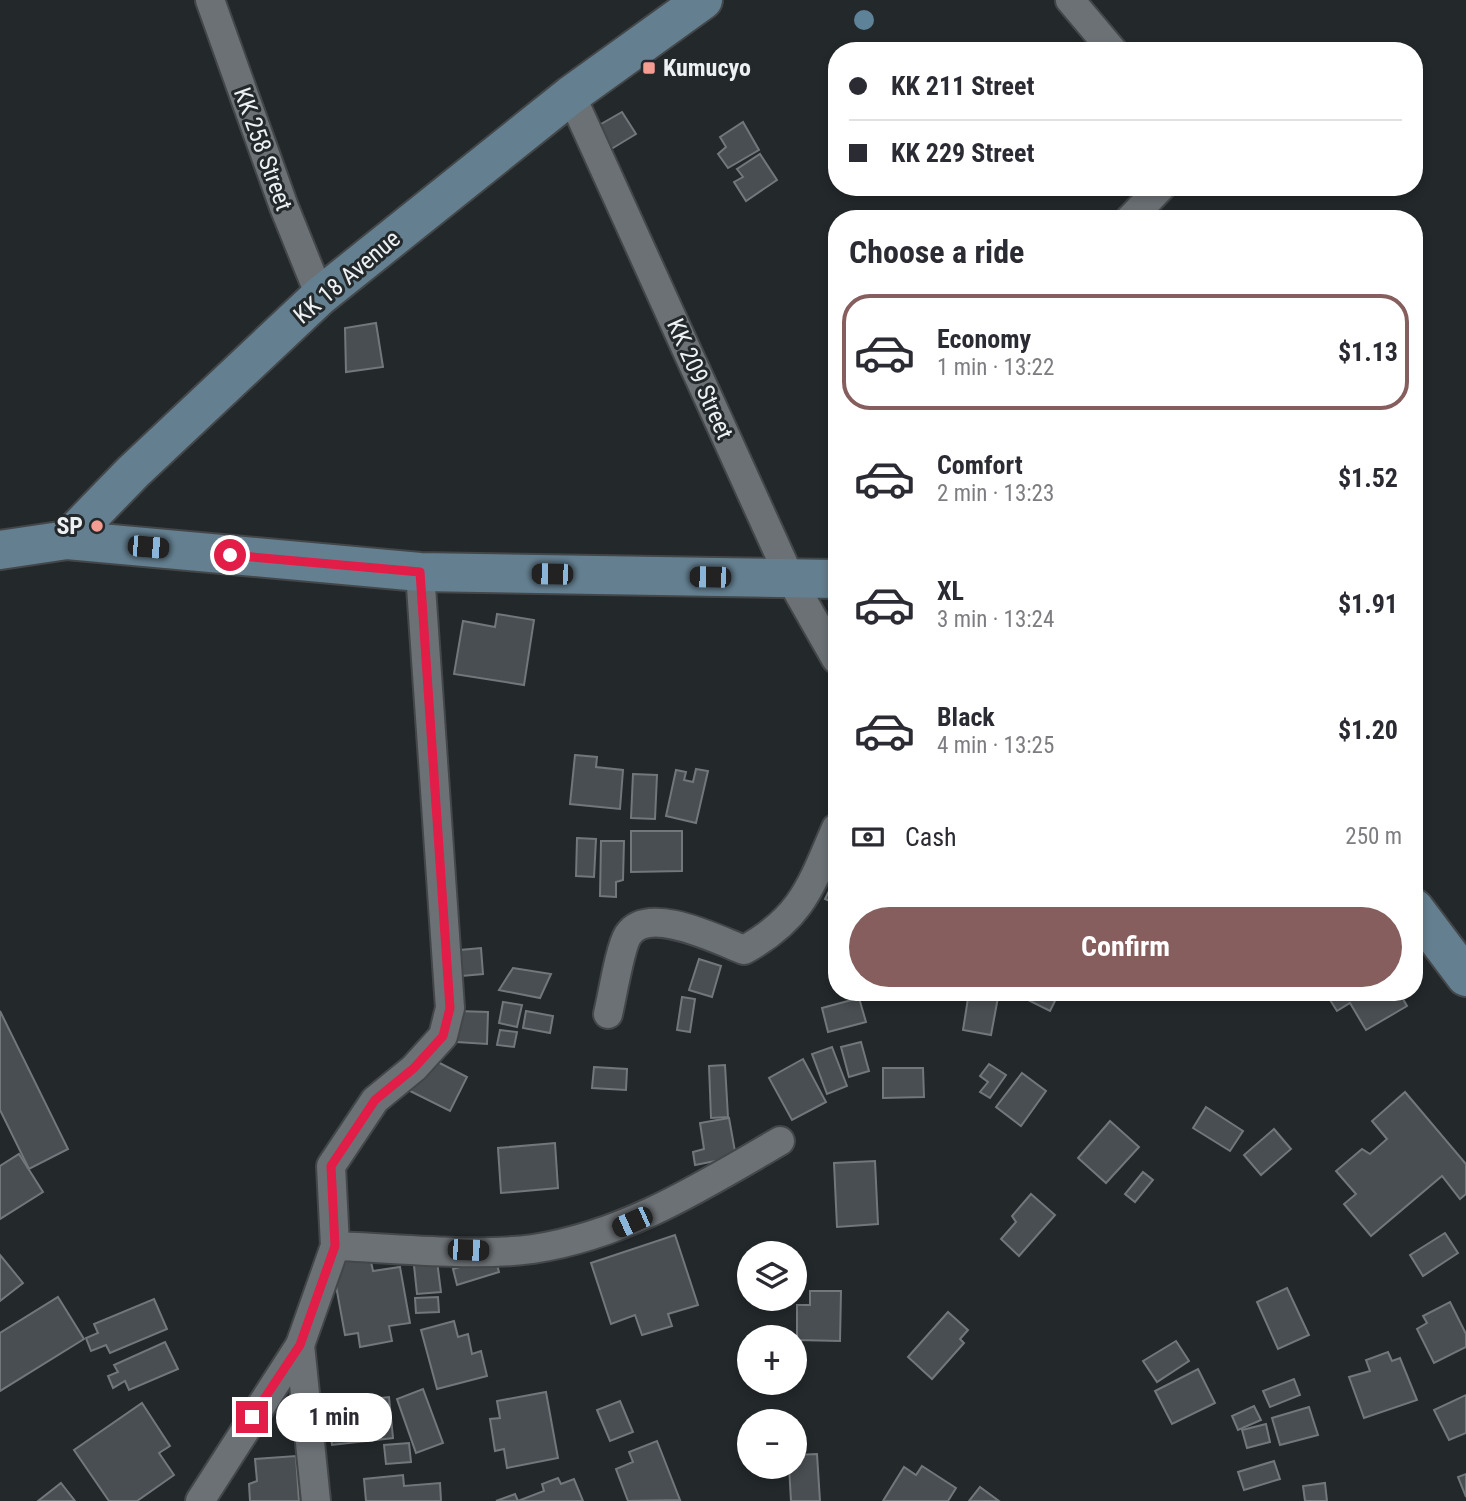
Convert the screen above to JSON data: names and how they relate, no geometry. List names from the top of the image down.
{
  "streets": {
    "main road": ["KK 18 Avenue"],
    "street": ["KK 258 Street", "KK 209 Street"]
  },
  "crossings": [
    ["KK 258 Street", "KK 18 Avenue"],
    ["KK 18 Avenue", "KK 209 Street"]
  ],
  "places": {
    "transit": ["Kumucyo"],
    "other": ["SP"]
  },
  "page": {
    "banner": ["KK 211 Street", "KK 229 Street"],
    "heading": "Choose a ride",
    "list": [
      {
        "name": "Economy",
        "note": "1 min · 13:22",
        "value": "$1.13"
      },
      {
        "name": "Comfort",
        "note": "2 min · 13:23",
        "value": "$1.52"
      },
      {
        "name": "XL",
        "note": "3 min · 13:24",
        "value": "$1.91"
      },
      {
        "name": "Black",
        "note": "4 min · 13:25",
        "value": "$1.20"
      }
    ],
    "pay": ["Cash", "250 m"],
    "buttons": "Confirm",
    "map_buttons": ["+", "−"],
    "bubble": "1 min"
  }
}
